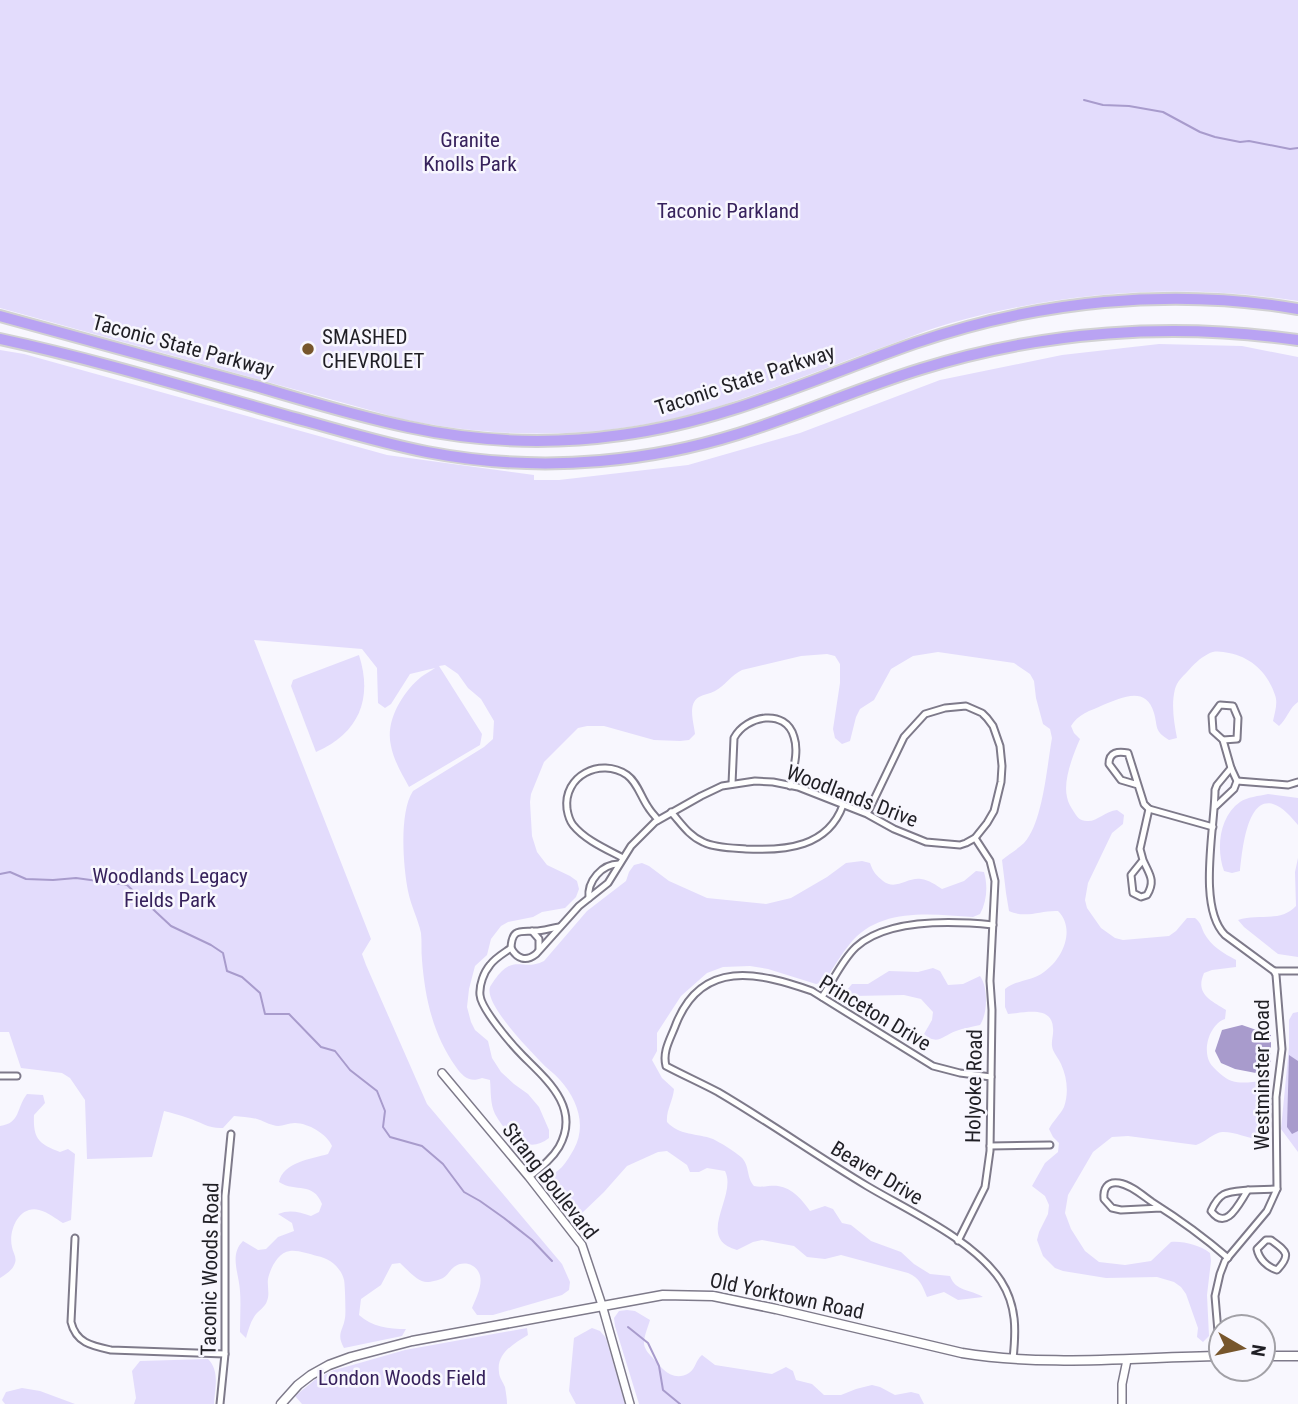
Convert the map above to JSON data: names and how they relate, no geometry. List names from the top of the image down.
{
  "streets": {
    "highway": ["Taconic State Parkway"],
    "main road": ["Old Yorktown Road"],
    "street": [
      "Woodlands Drive",
      "Princeton Drive",
      "Westminster Road",
      "Holyoke Road",
      "Beaver Drive",
      "Strang Boulevard",
      "Taconic Woods Road"
    ]
  },
  "crossings": [
    ["Woodlands Drive", "Holyoke Road"],
    ["Princeton Drive", "Holyoke Road"],
    ["Princeton Drive", "Beaver Drive"],
    ["Holyoke Road", "Beaver Drive"],
    ["Beaver Drive", "Old Yorktown Road"],
    ["Strang Boulevard", "Old Yorktown Road"]
  ],
  "parks": [
    "Granite Knolls Park",
    "Taconic Parkland",
    "Woodlands Legacy Fields Park",
    "London Woods Field"
  ],
  "places": ["SMASHED CHEVROLET"],
  "north": "right"
}
